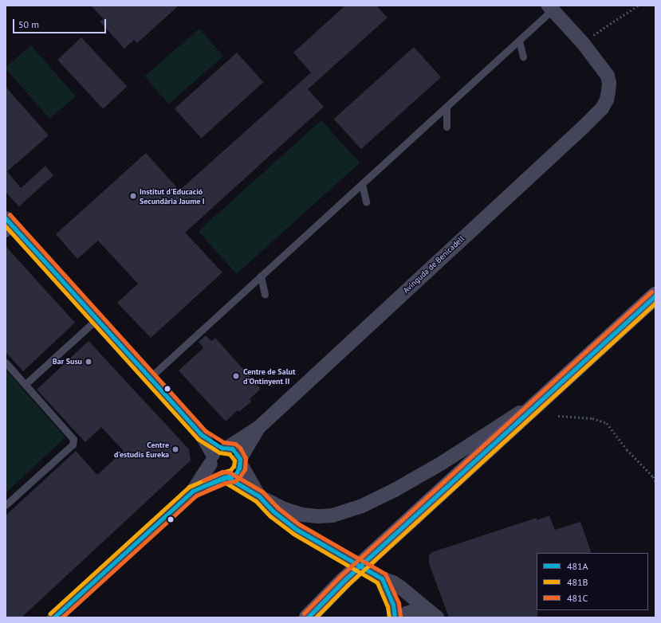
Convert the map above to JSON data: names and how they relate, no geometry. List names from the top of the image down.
{
  "streets": {
    "street": ["Avinguda de Benicadell"]
  },
  "places": [
    "Institut d'Educació Secundària Jaume I",
    "Bar Susu",
    "Centre de Salut d'Ontinyent II",
    "Centre d'estudis Eureka"
  ],
  "lines": ["transit line 481C", "transit line 481A", "transit line 481B"],
  "legend": ["481A", "481B", "481C"],
  "scale_bar": "50 m"
}
